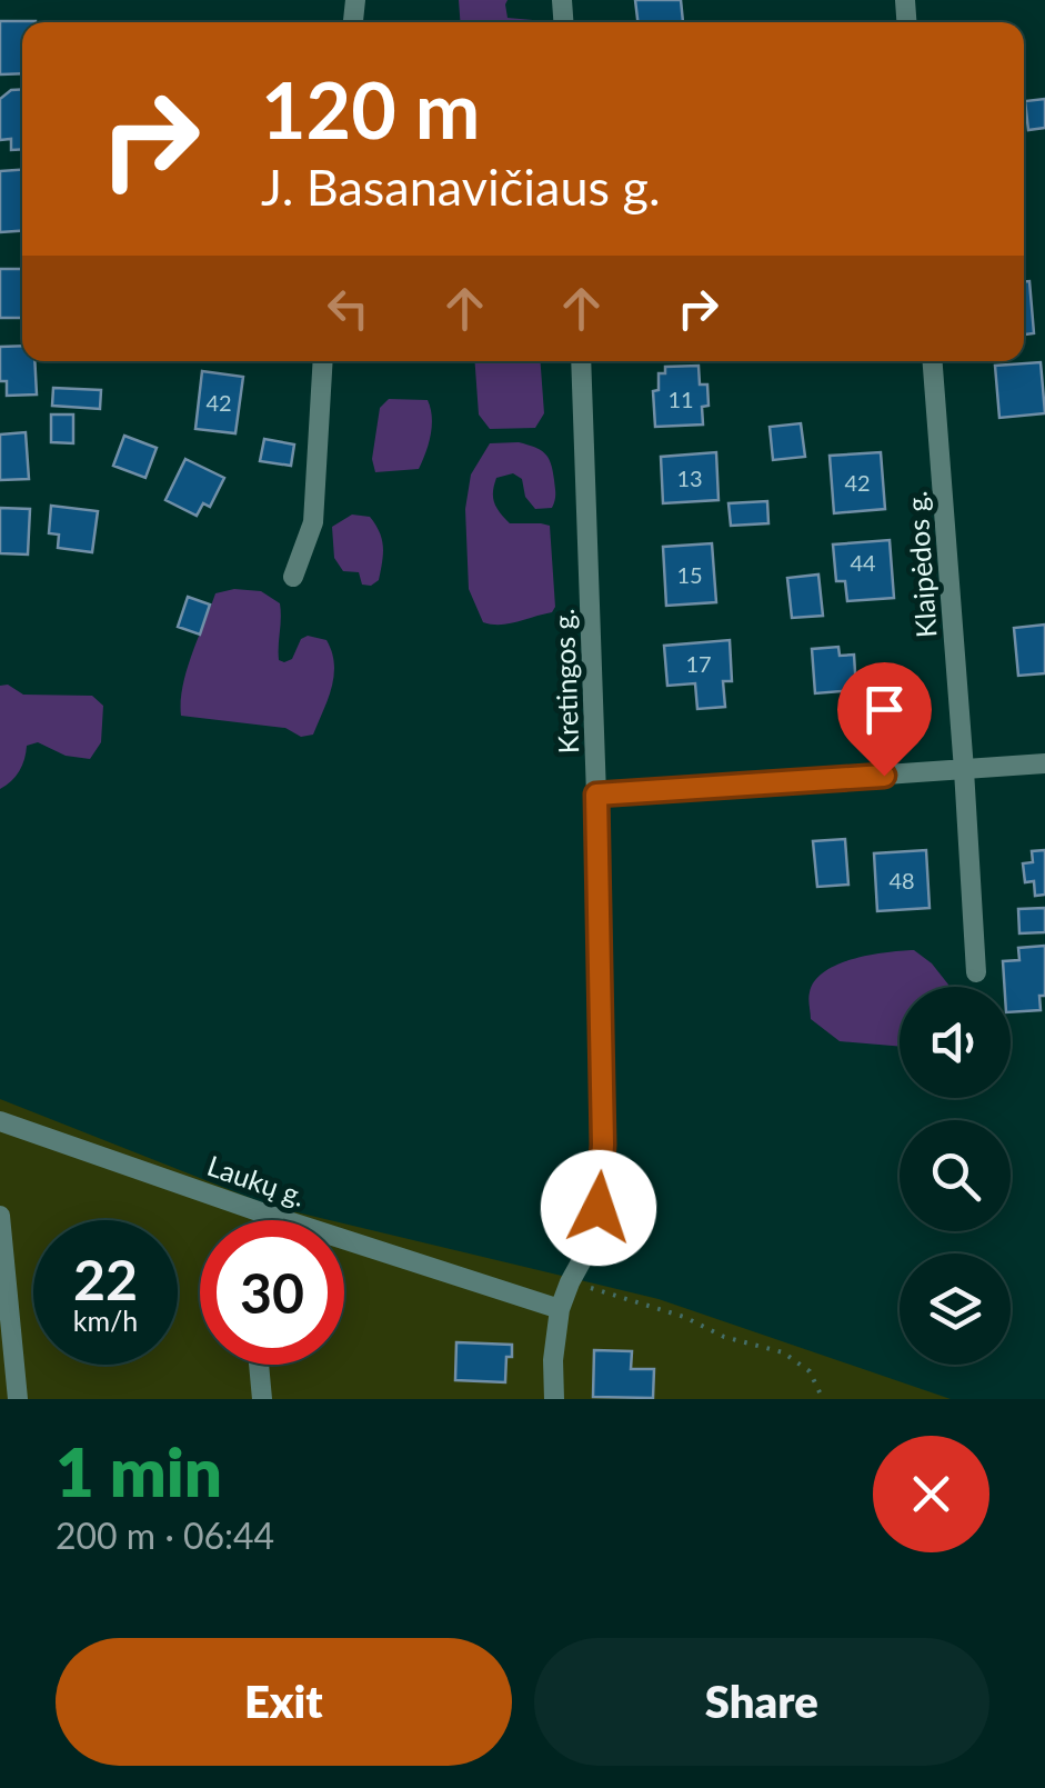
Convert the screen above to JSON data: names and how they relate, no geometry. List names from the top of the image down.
{
  "streets": {
    "street": ["Klaipėdos g.", "Kretingos g.", "Laukų g."]
  },
  "crossings": [
    ["Kretingos g.", "Laukų g."]
  ],
  "house_numbers": [
    "11",
    "42",
    "13",
    "42",
    "44",
    "15",
    "17",
    "48"
  ],
  "page": {
    "turn": ["120 m", "J. Basanavičiaus g."],
    "speed": "22 km/h",
    "limit": "30",
    "heading": ["1 min", "200 m · 06:44"],
    "buttons": ["Exit", "Share"]
  }
}
